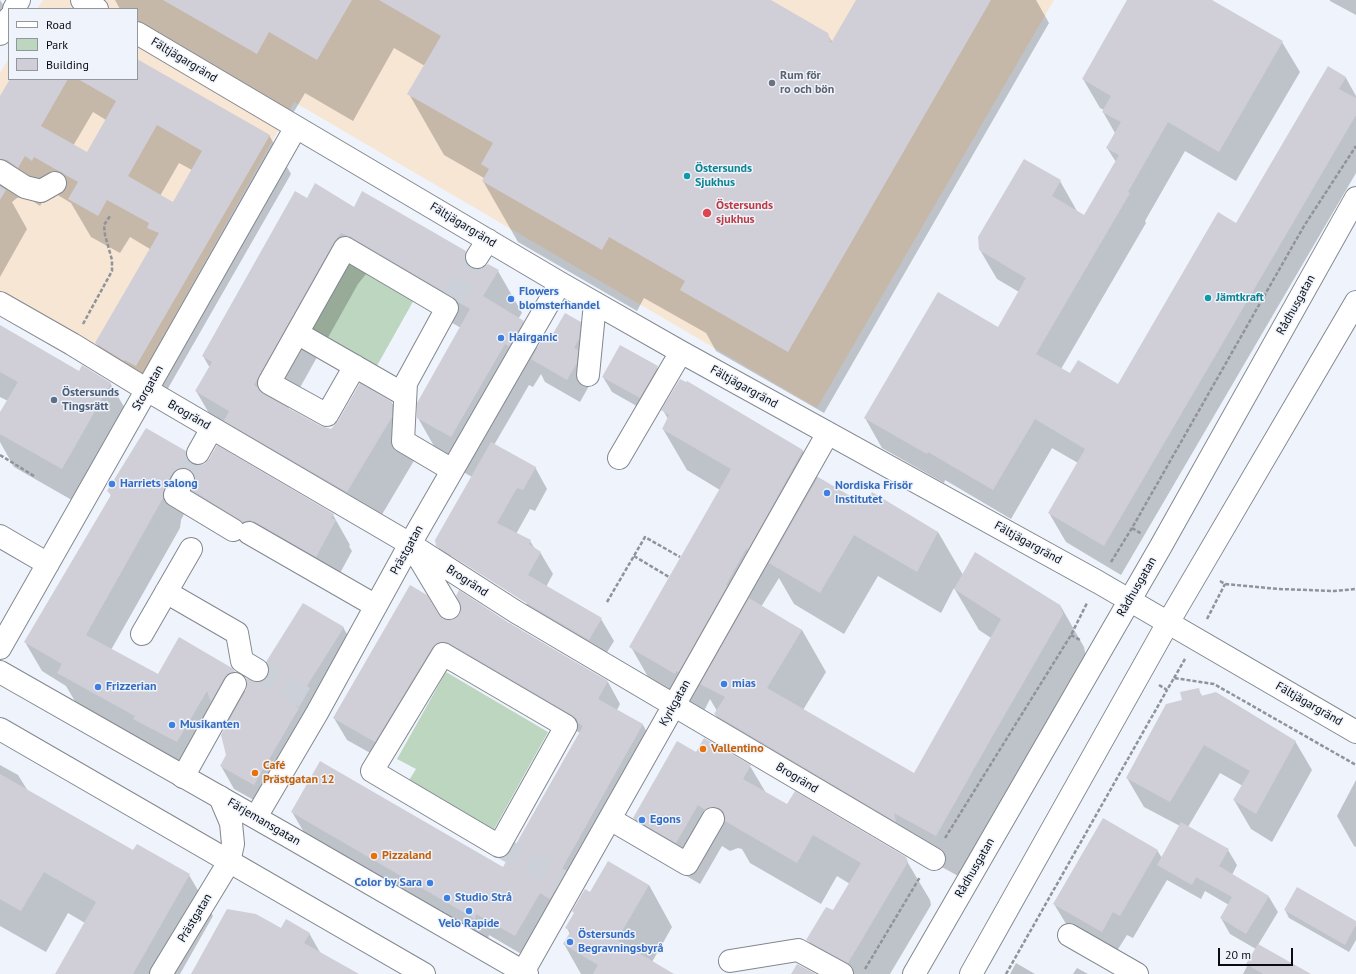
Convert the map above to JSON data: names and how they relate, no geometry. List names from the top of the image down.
{
  "streets": {
    "street": [
      "Fältjägargränd",
      "Rådhusgatan",
      "Storgatan",
      "Brogränd",
      "Prästgatan",
      "Kyrkgatan",
      "Färjemansgatan"
    ]
  },
  "crossings": [
    ["Fältjägargränd", "Rådhusgatan"],
    ["Fältjägargränd", "Storgatan"],
    ["Fältjägargränd", "Prästgatan"],
    ["Fältjägargränd", "Kyrkgatan"],
    ["Storgatan", "Brogränd"],
    ["Brogränd", "Prästgatan"],
    ["Brogränd", "Kyrkgatan"],
    ["Prästgatan", "Färjemansgatan"],
    ["Kyrkgatan", "Färjemansgatan"]
  ],
  "places": [
    "Rum för ro och bön",
    "Östersunds Sjukhus",
    "Östersunds sjukhus",
    "Jämtkraft",
    "Flowers blomsterhandel",
    "Hairganic",
    "Östersunds Tingsrätt",
    "Harriets salong",
    "Nordiska Frisör Institutet",
    "mias",
    "Frizzerian",
    "Musikanten",
    "Vallentino",
    "Café Prästgatan 12",
    "Egons",
    "Pizzaland",
    "Color by Sara",
    "Studio Strå",
    "Velo Rapide",
    "Östersunds Begravningsbyrå"
  ],
  "legend": ["Road", "Park", "Building"],
  "scale_bar": "20 m"
}
